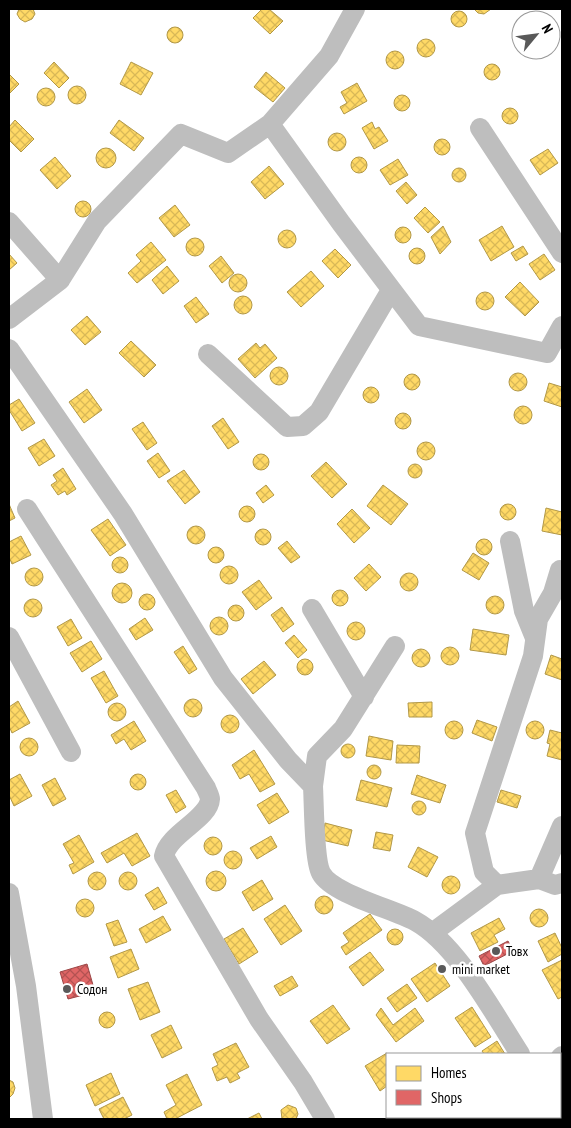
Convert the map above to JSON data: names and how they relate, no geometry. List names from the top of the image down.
{
  "places": ["Товх", "mini market", "Содон"],
  "legend": ["Homes", "Shops"],
  "north": "top right"
}
